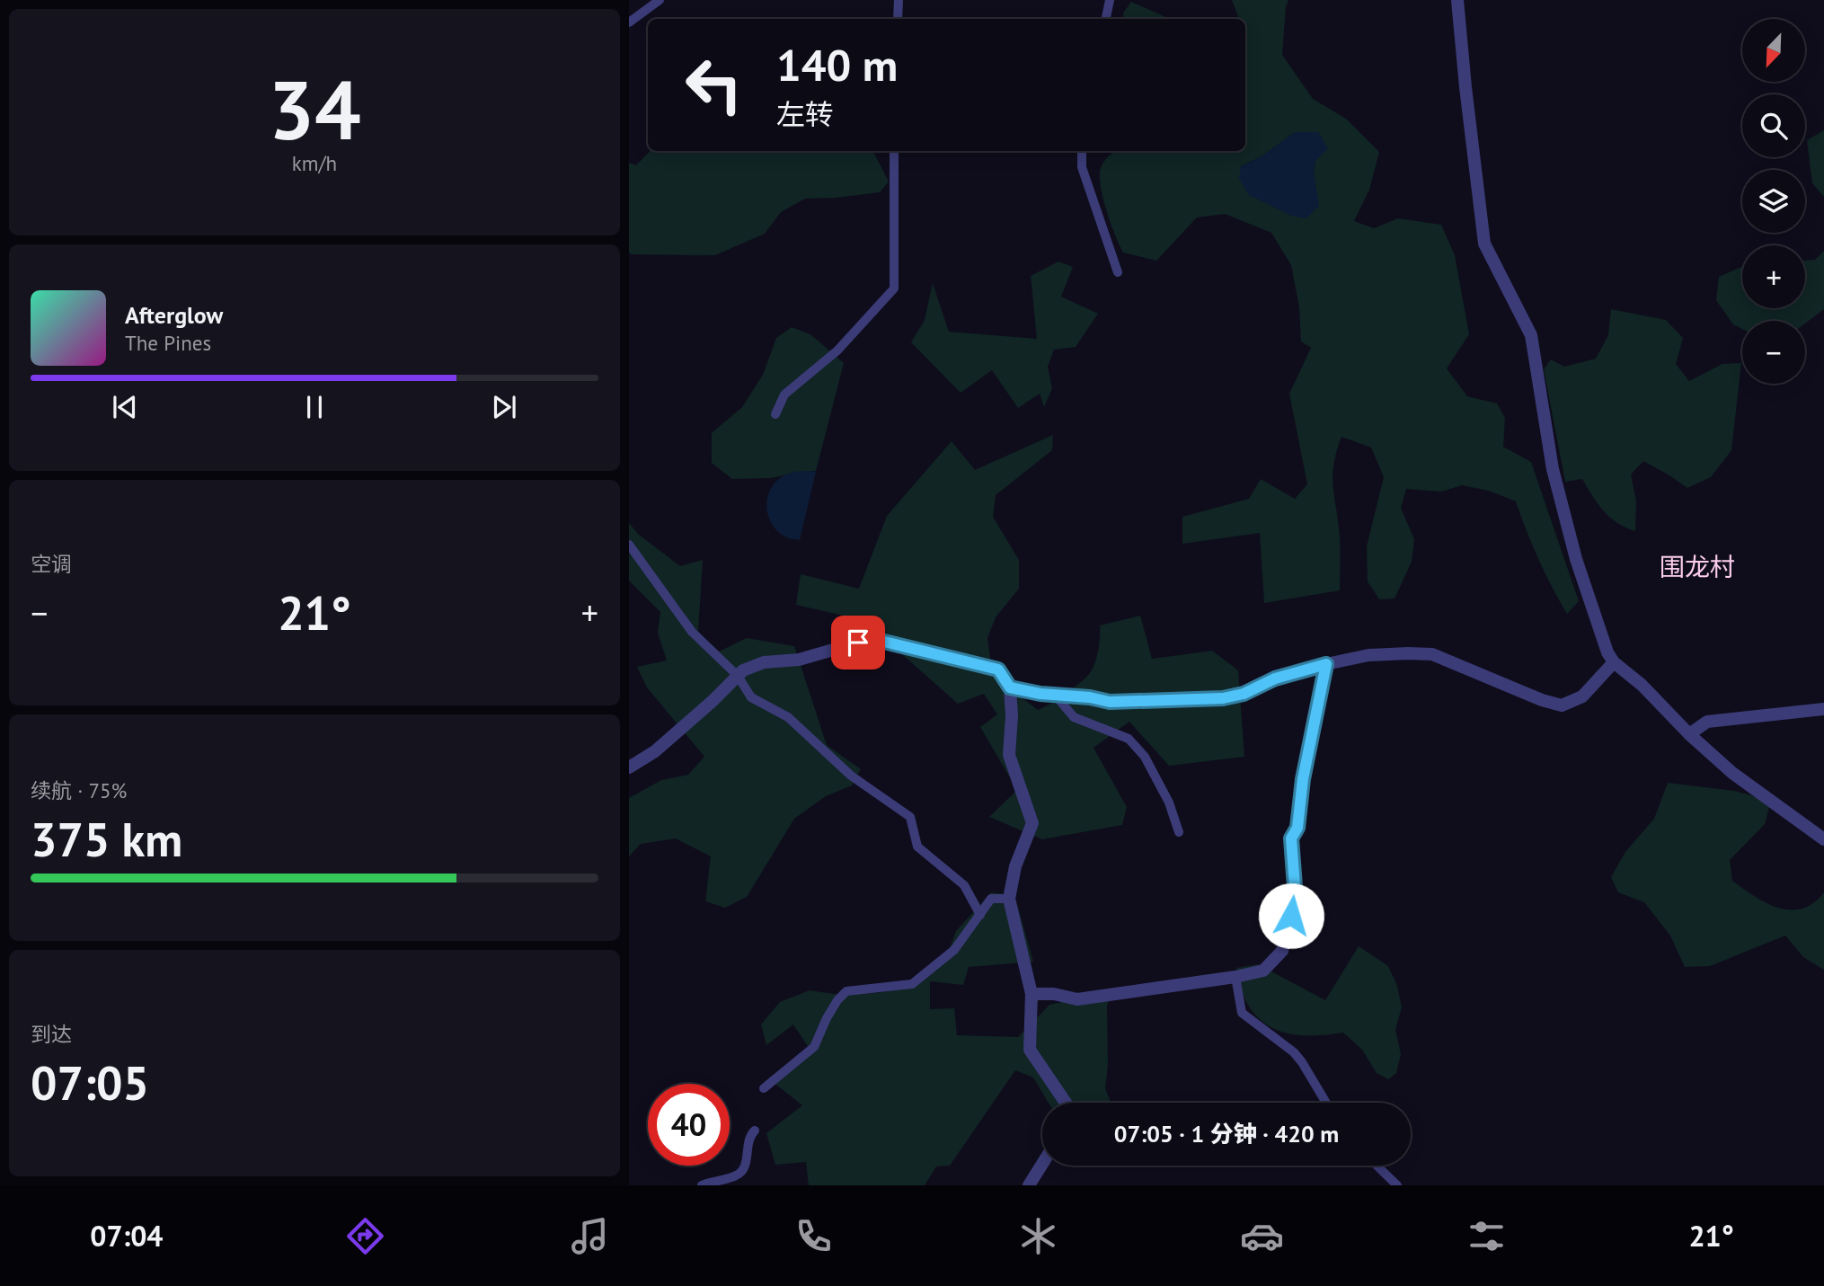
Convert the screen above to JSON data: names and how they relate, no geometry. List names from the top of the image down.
{
  "districts": ["围龙村"],
  "north": "bottom left",
  "page": {
    "tile": [
      ["34", "km/h"],
      "空调",
      ["续航 · 75%", "375 km"],
      ["到达", "07:05"]
    ],
    "map_buttons": ["+", "−"],
    "turn": ["140 m", "左转"],
    "song": ["Afterglow", "The Pines"],
    "heat": ["−", "21°", "+"],
    "limit": "40",
    "trip": "07:05 · 1 分钟 · 420 m",
    "tabs": ["07:04", "21°"]
  }
}
